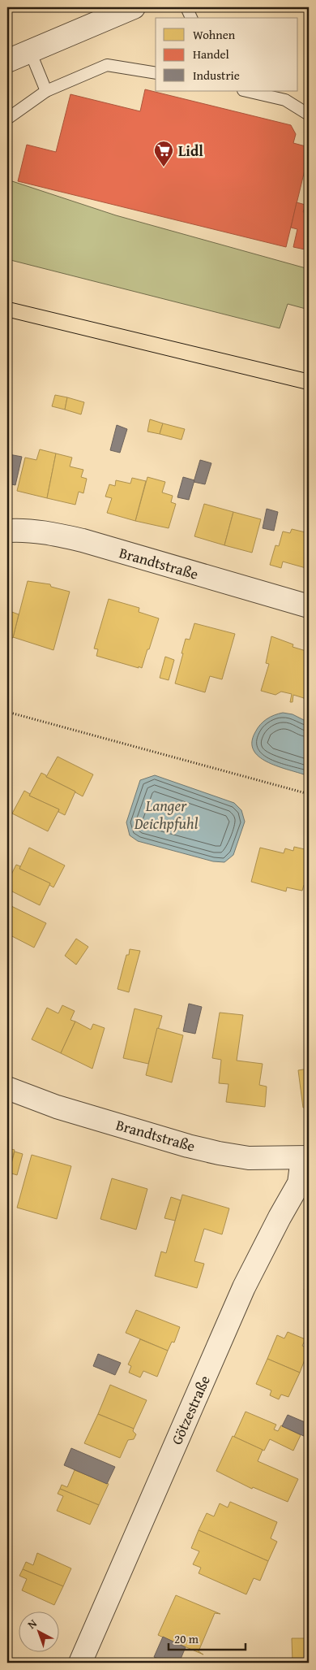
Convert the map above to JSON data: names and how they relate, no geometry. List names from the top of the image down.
{
  "streets": {
    "street": ["Brandtstraße", "Götzestraße"]
  },
  "crossings": [
    ["Brandtstraße", "Götzestraße"]
  ],
  "water": ["Langer Deichpfuhl"],
  "places": {
    "supermarket": ["Lidl"]
  },
  "legend": ["Wohnen", "Handel", "Industrie"],
  "scale_bar": "20 m",
  "north": "top left"
}
